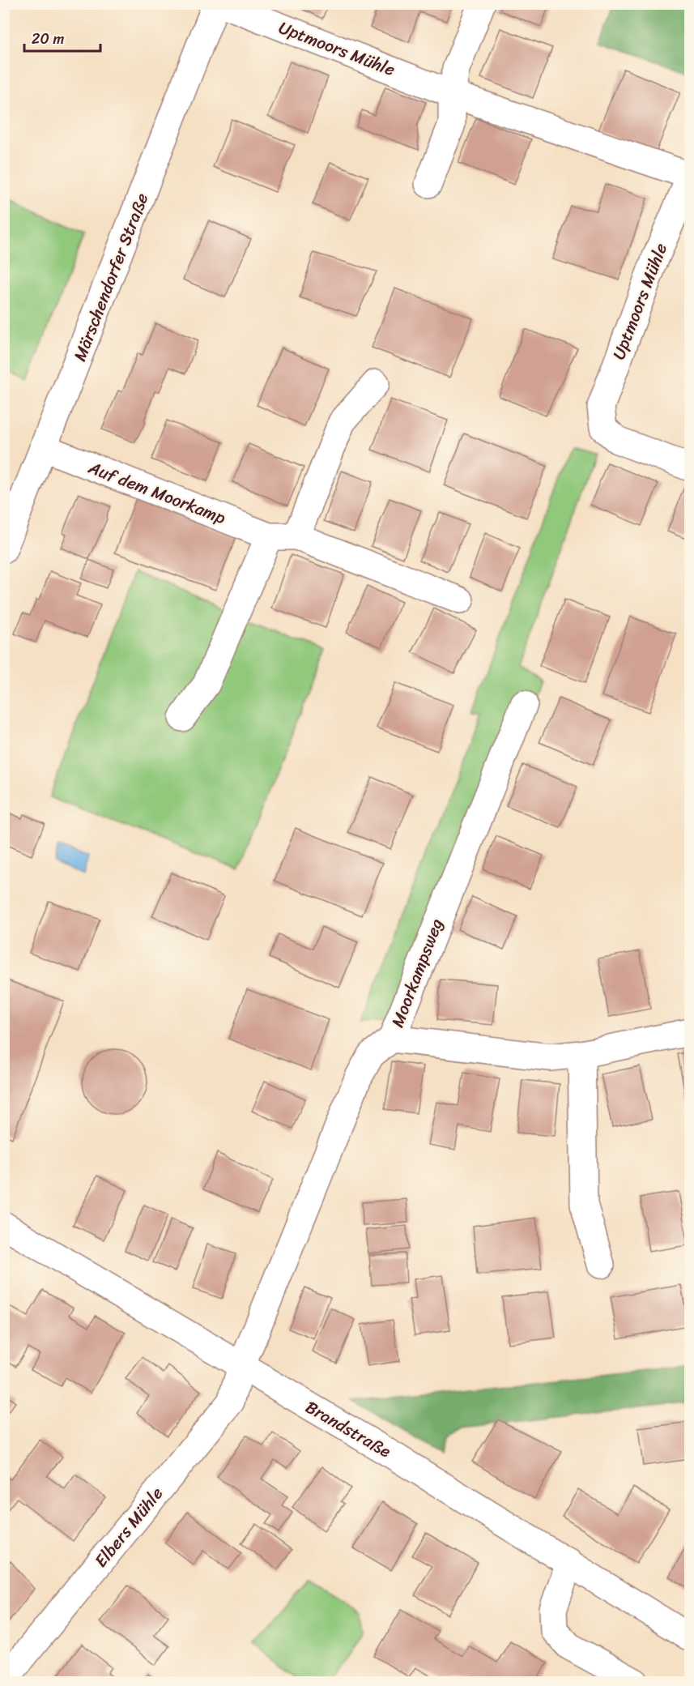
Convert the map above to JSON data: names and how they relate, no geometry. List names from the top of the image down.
{
  "streets": {
    "street": [
      "Uptmoors Mühle",
      "Märschendorfer Straße",
      "Auf dem Moorkamp",
      "Moorkampsweg",
      "Brandstraße",
      "Elbers Mühle"
    ]
  },
  "crossings": [
    ["Märschendorfer Straße", "Auf dem Moorkamp"],
    ["Moorkampsweg", "Brandstraße"],
    ["Moorkampsweg", "Elbers Mühle"],
    ["Brandstraße", "Elbers Mühle"]
  ],
  "scale_bar": "20 m"
}
